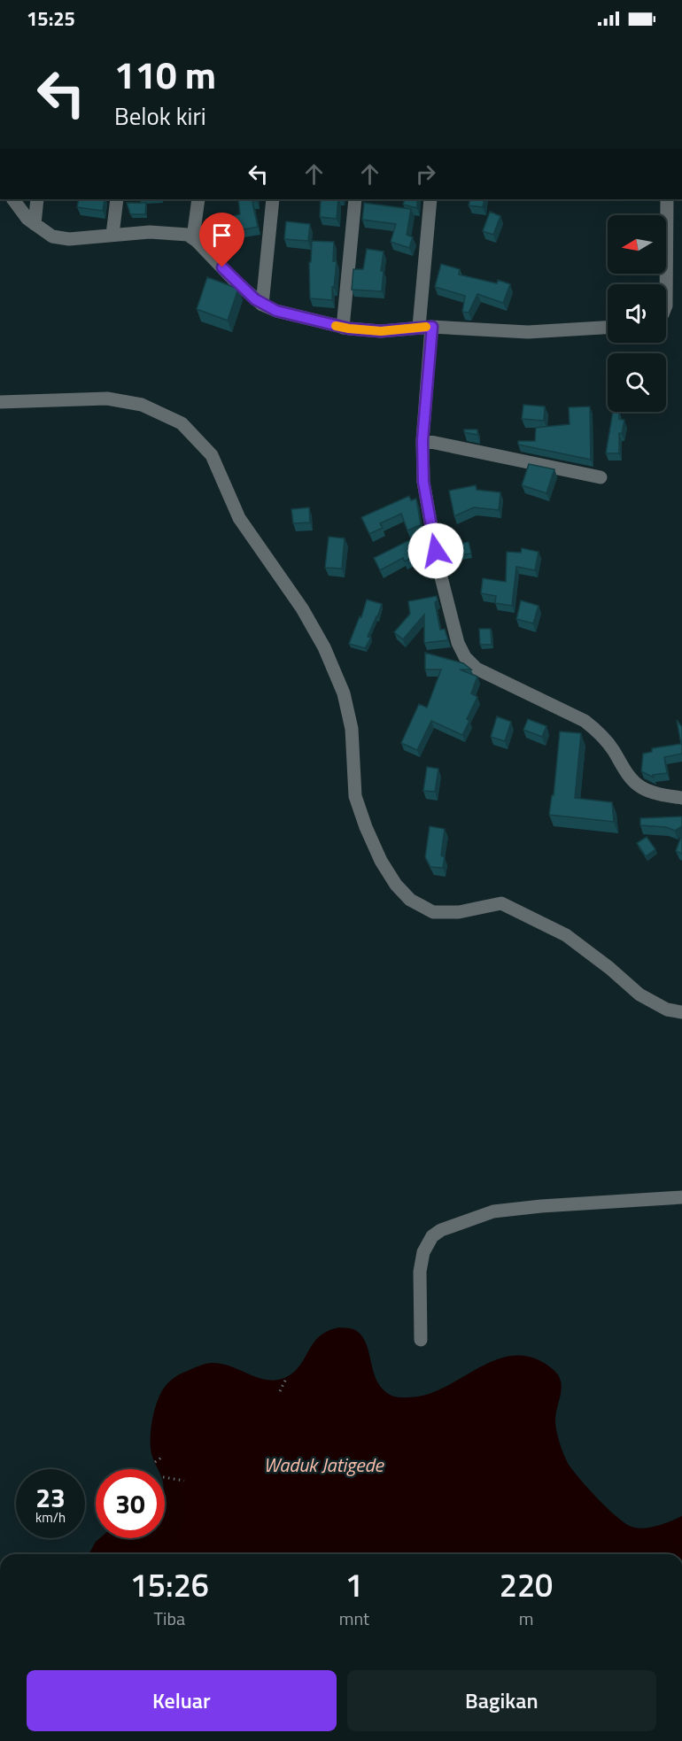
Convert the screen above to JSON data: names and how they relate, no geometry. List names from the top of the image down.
{
  "water": ["Waduk Jatigede"],
  "north": "left",
  "page": {
    "status": "15:25",
    "turn": ["110 m", "Belok kiri"],
    "speed": "23 km/h",
    "limit": "30",
    "eta": [
      "15:26",
      "Tiba",
      "1",
      "mnt",
      "220",
      "m"
    ],
    "buttons": ["Keluar", "Bagikan"]
  }
}
